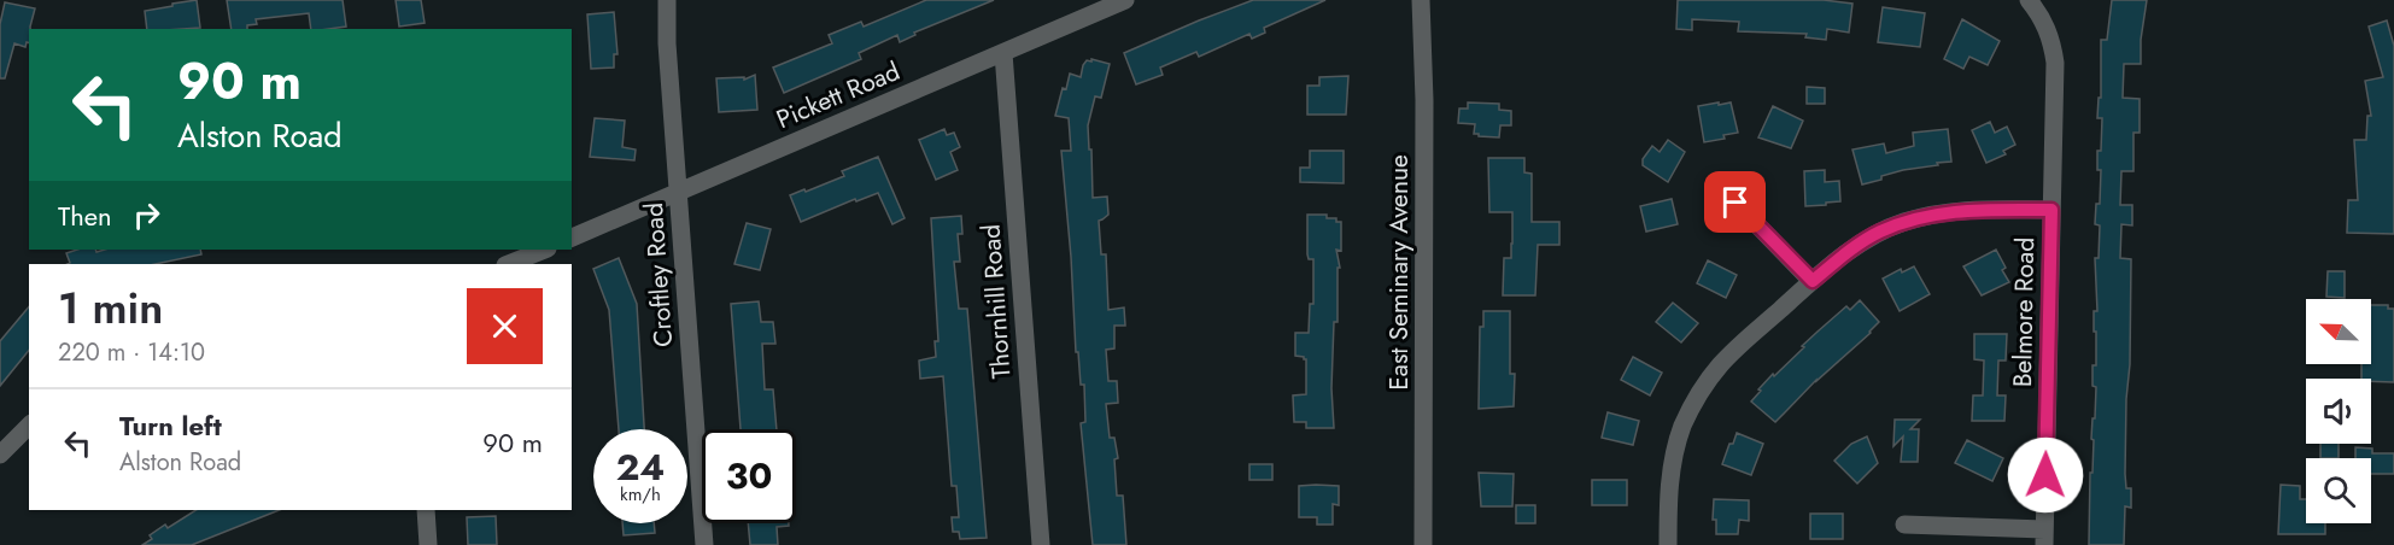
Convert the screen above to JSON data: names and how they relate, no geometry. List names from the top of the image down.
{
  "streets": {
    "street": [
      "Pickett Road",
      "East Seminary Avenue",
      "Croftley Road",
      "Thornhill Road",
      "Belmore Road"
    ]
  },
  "crossings": [
    ["Pickett Road", "Croftley Road"],
    ["Pickett Road", "Thornhill Road"]
  ],
  "north": "top left",
  "page": {
    "turn": ["90 m", "Alston Road"],
    "then": "Then",
    "heading": ["1 min", "220 m · 14:10"],
    "list": [
      {
        "name": "Turn left",
        "note": "Alston Road",
        "value": "90 m"
      }
    ],
    "speed": "24 km/h",
    "limit": "30"
  }
}
